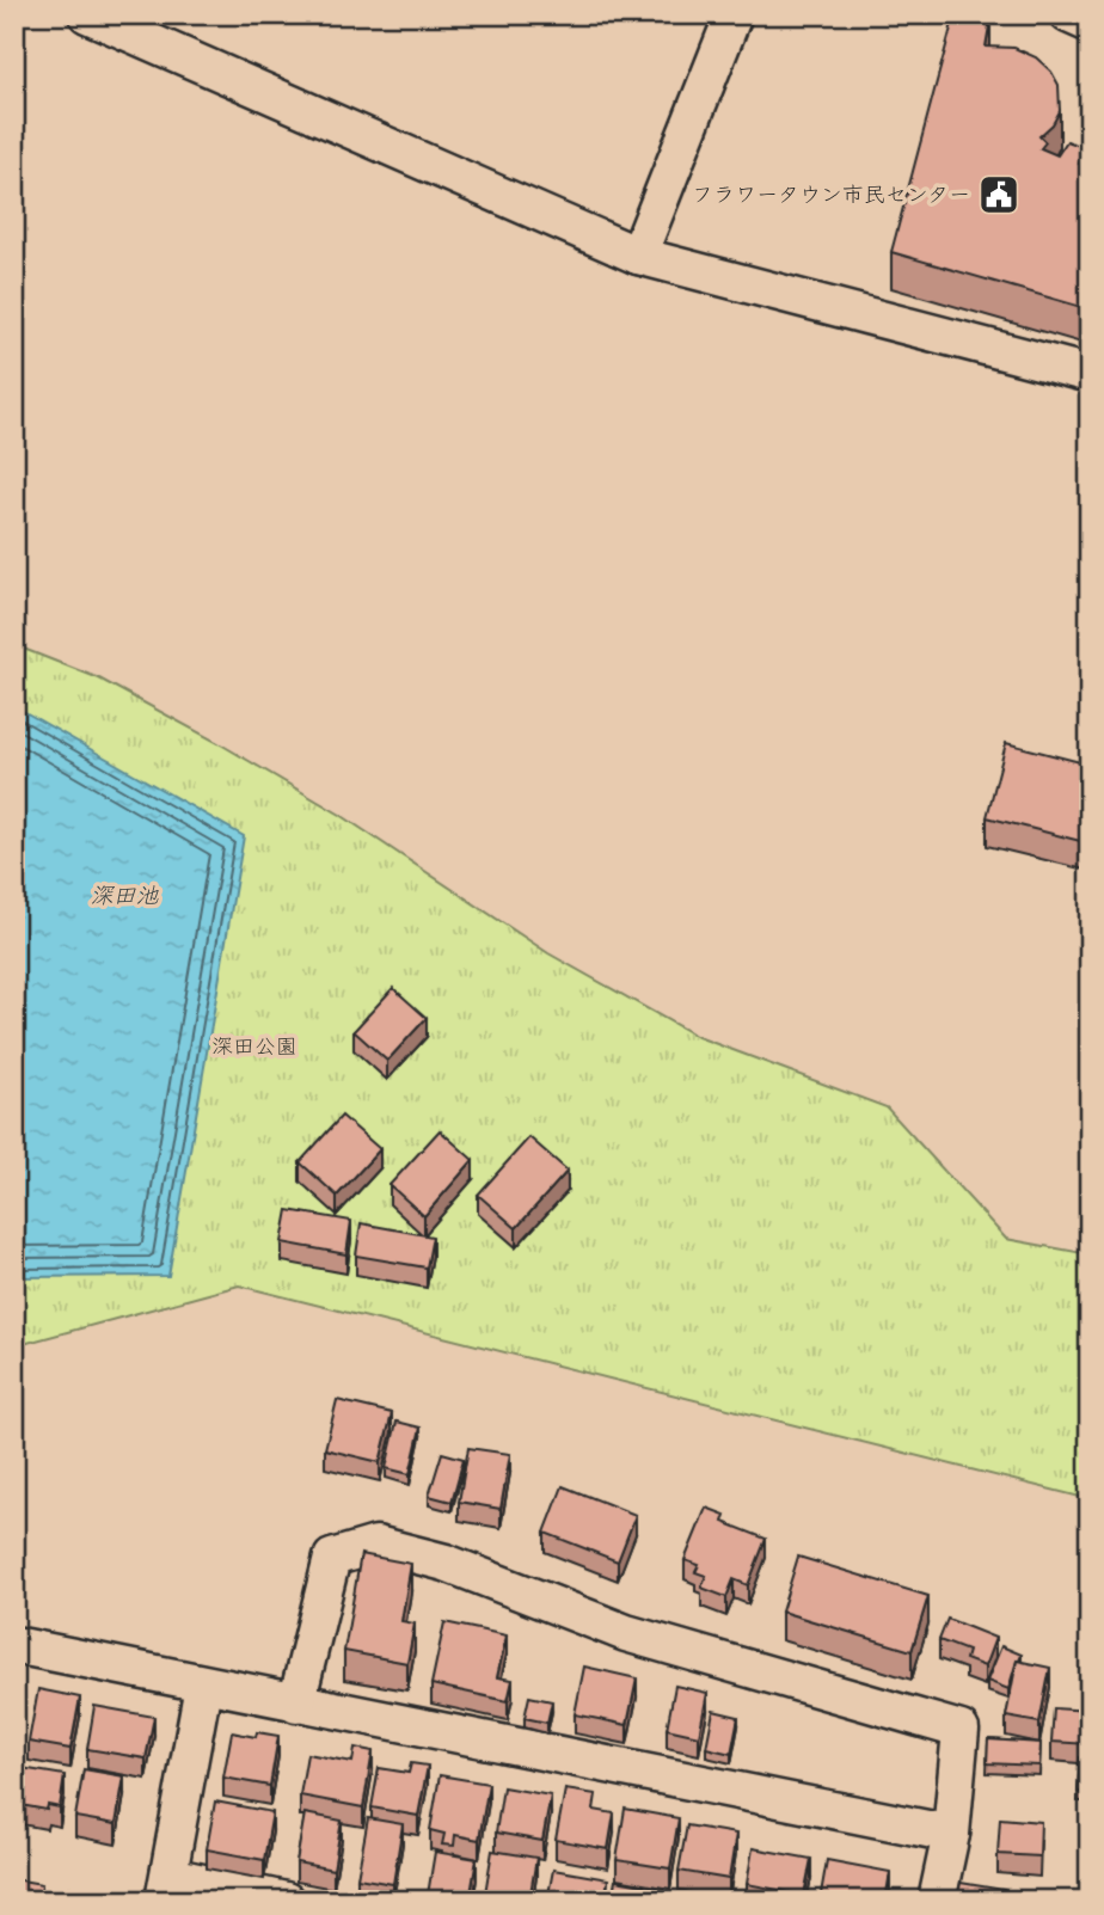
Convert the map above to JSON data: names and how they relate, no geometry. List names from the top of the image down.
{
  "water": ["深田池"],
  "parks": ["深田公園"],
  "places": {
    "public building": ["フラワータウン市民センター"]
  }
}
